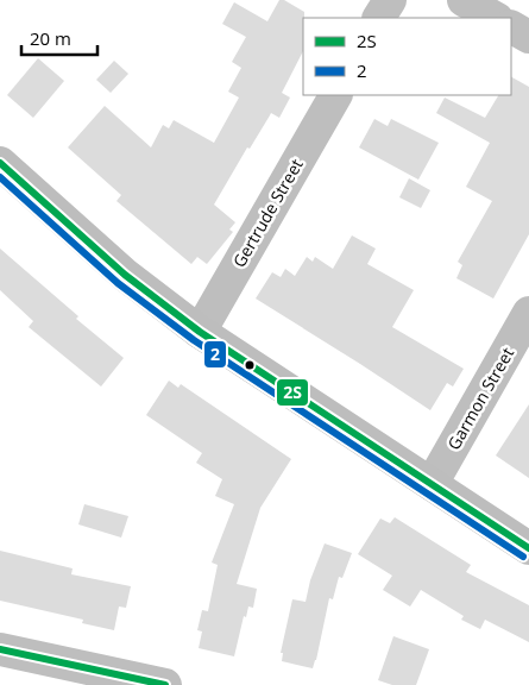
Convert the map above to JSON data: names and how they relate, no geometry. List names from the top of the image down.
{
  "streets": {
    "street": ["Gertrude Street", "Garmon Street"]
  },
  "lines": ["transit line 2S", "transit line 2"],
  "legend": ["2S", "2"],
  "scale_bar": "20 m"
}
